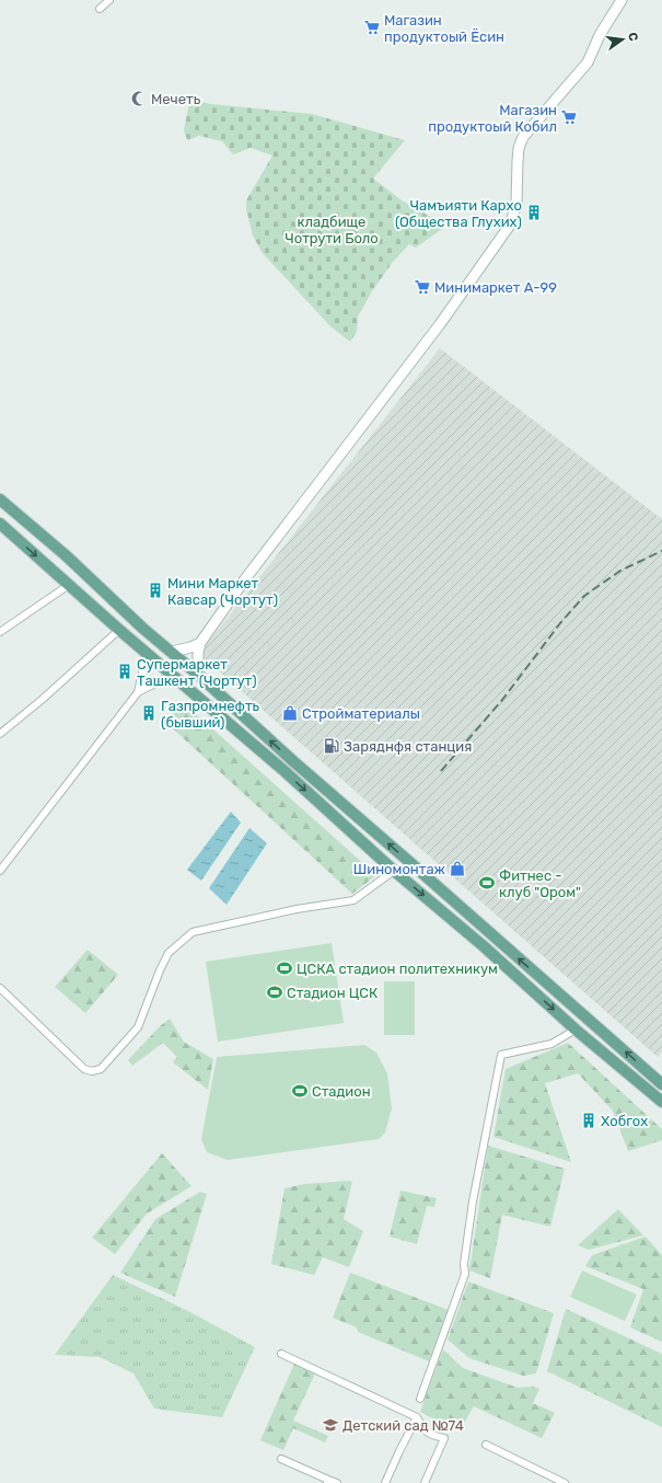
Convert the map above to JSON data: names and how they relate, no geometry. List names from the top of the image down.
{
  "parks": ["кладбище Чотрути Боло"],
  "places": {
    "supermarket": ["Магазин продуктоый Ёсин", "Магазин продуктоый Кобил", "Минимаркет А-99"],
    "mosque": ["Мечеть"],
    "building": [
      "Чамъияти Кархо (Общества Глухих)",
      "Мини Маркет Кавсар (Чортут)",
      "Супермаркет Ташкент (Чортут)",
      "Газпромнефть (бывший)",
      "Хобгох"
    ],
    "shop": ["Стройматериалы", "Шиномонтаж"],
    "fuel station": ["Заряднфя станция"],
    "sports": [
      "Фитнес - клуб \"Ором\"",
      "ЦСКА стадион политехникум",
      "Стадион ЦСК",
      "Стадион"
    ],
    "school or university": ["Детский сад №74"]
  },
  "north": "right"
}
